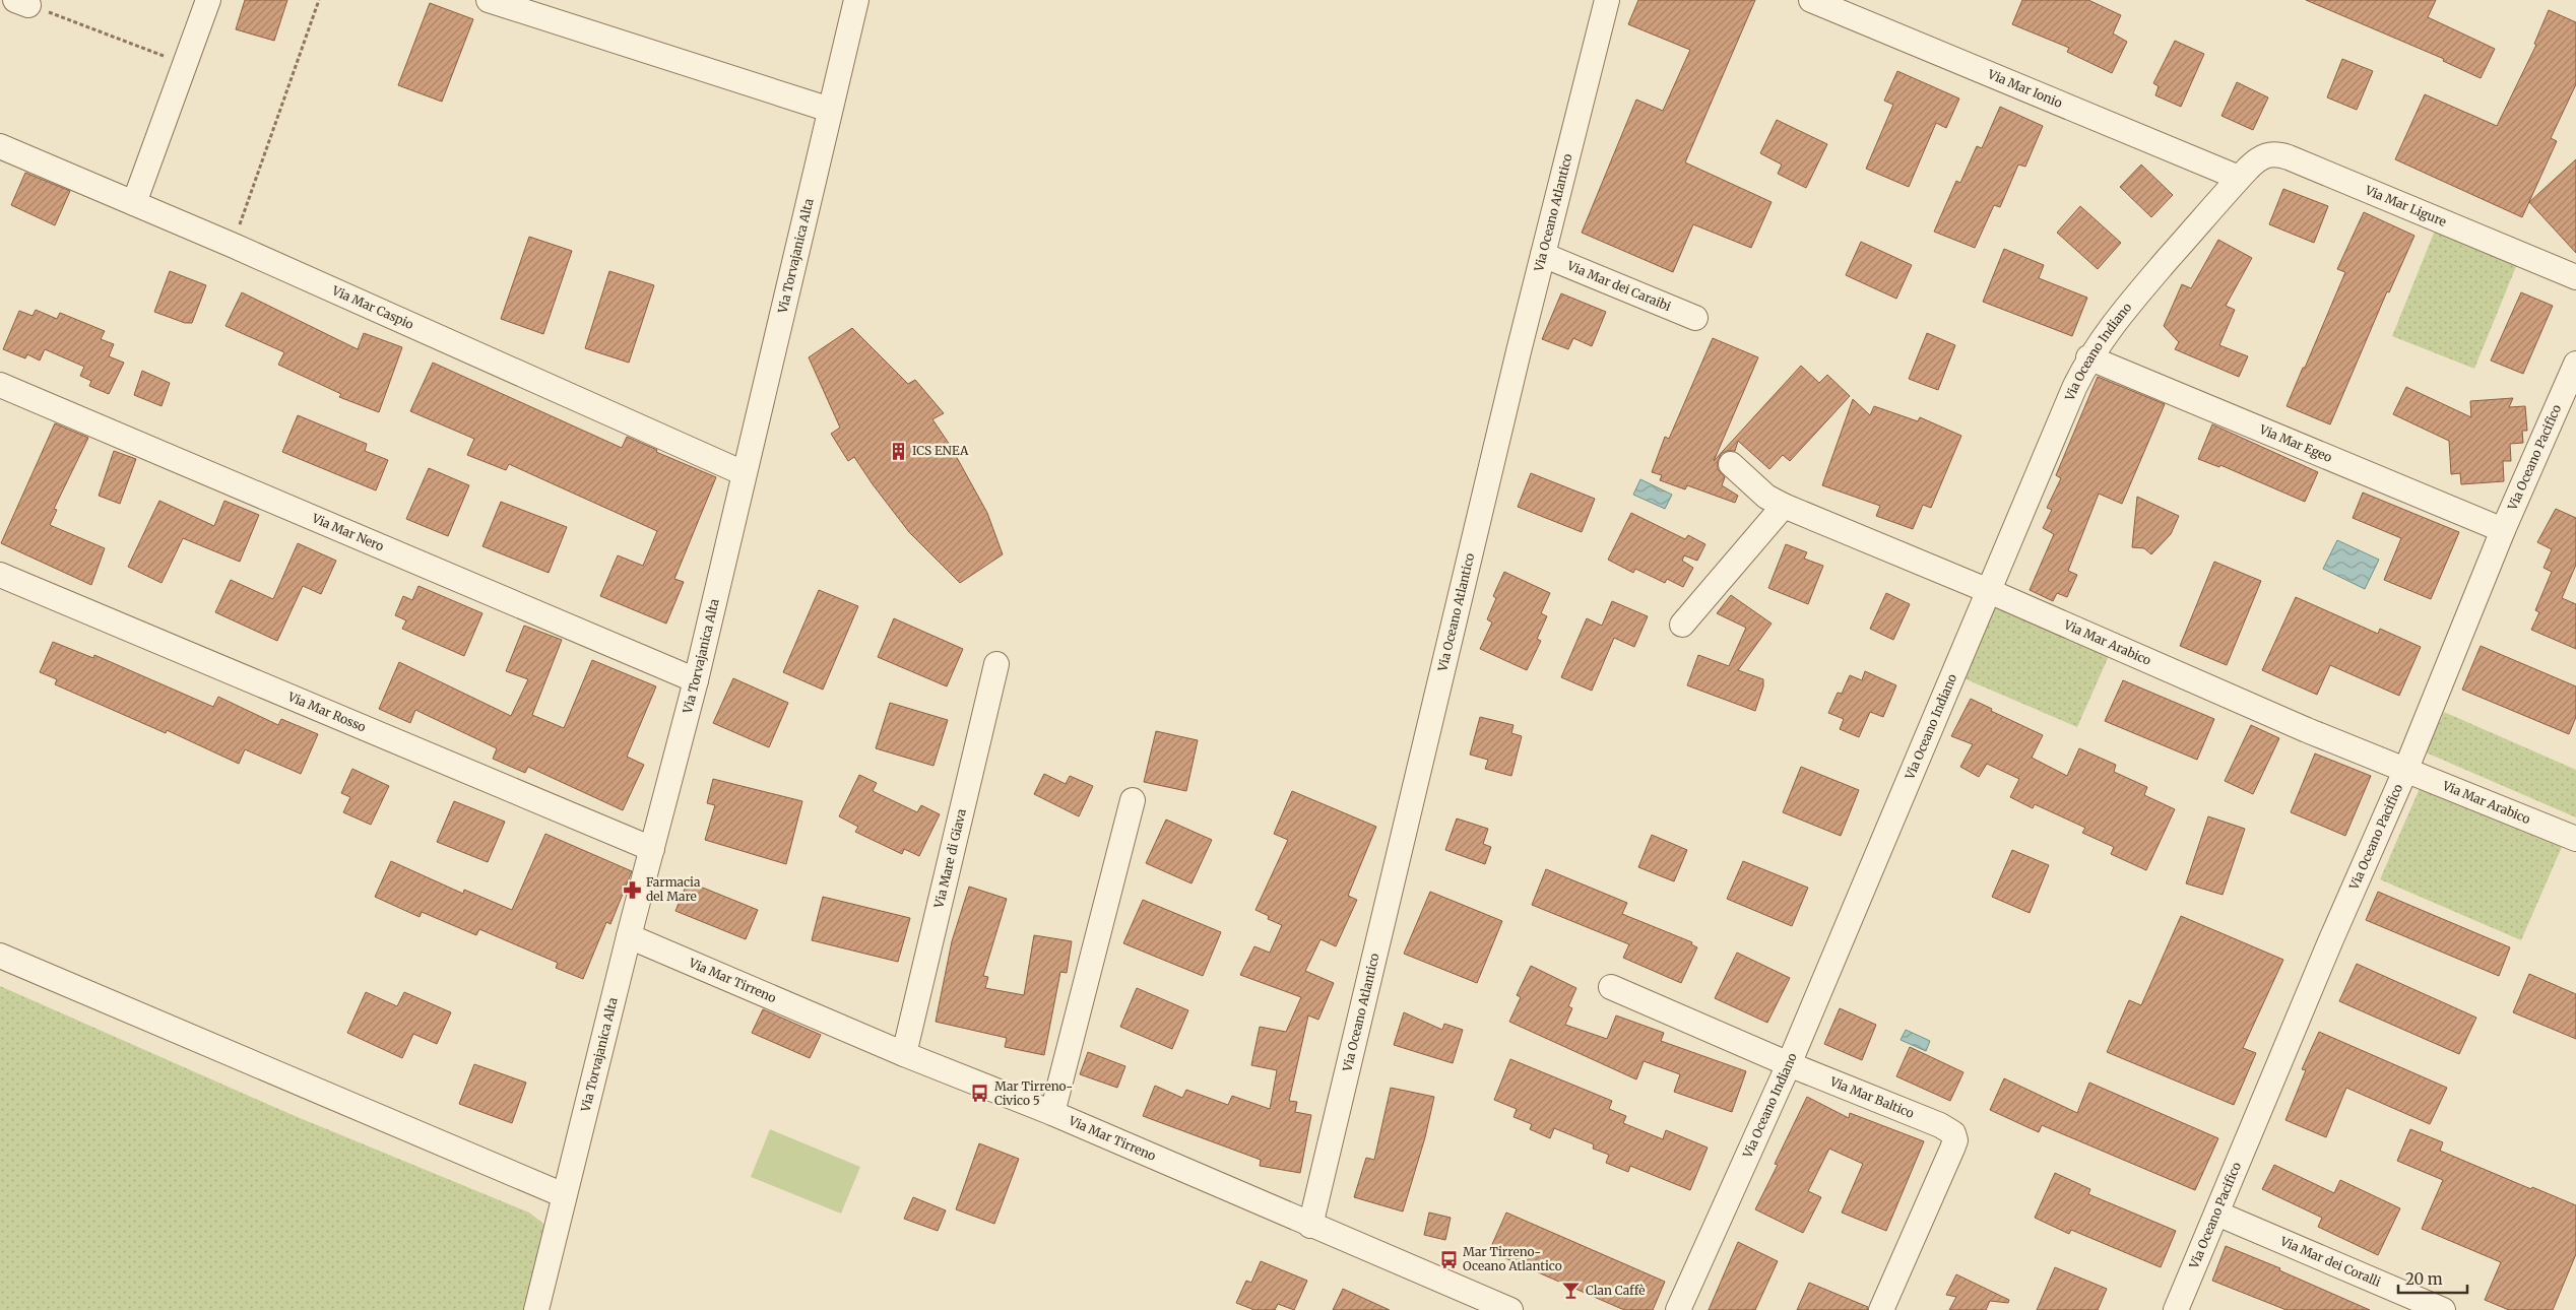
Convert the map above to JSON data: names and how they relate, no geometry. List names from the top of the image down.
{
  "streets": {
    "street": [
      "Via Mar Ionio",
      "Via Mar Ligure",
      "Via Oceano Atlantico",
      "Via Torvajanica Alta",
      "Via Mar dei Caraibi",
      "Via Mar Caspio",
      "Via Oceano Indiano",
      "Via Mar Egeo",
      "Via Oceano Pacifico",
      "Via Mar Nero",
      "Via Mar Arabico",
      "Via Mar Rosso",
      "Via Mare di Giava",
      "Via Mar Tirreno",
      "Via Mar Baltico",
      "Via Mar dei Coralli"
    ]
  },
  "crossings": [
    ["Via Mar Ionio", "Via Mar Ligure"],
    ["Via Mar Ionio", "Via Oceano Indiano"],
    ["Via Mar Ligure", "Via Oceano Indiano"],
    ["Via Oceano Atlantico", "Via Mar dei Caraibi"],
    ["Via Oceano Atlantico", "Via Mar Tirreno"],
    ["Via Torvajanica Alta", "Via Mar Caspio"],
    ["Via Torvajanica Alta", "Via Mar Nero"],
    ["Via Torvajanica Alta", "Via Mar Rosso"],
    ["Via Torvajanica Alta", "Via Mar Tirreno"],
    ["Via Oceano Indiano", "Via Mar Egeo"],
    ["Via Oceano Indiano", "Via Mar Arabico"],
    ["Via Oceano Indiano", "Via Mar Baltico"],
    ["Via Mar Egeo", "Via Oceano Pacifico"],
    ["Via Oceano Pacifico", "Via Mar Arabico"],
    ["Via Oceano Pacifico", "Via Mar dei Coralli"],
    ["Via Mare di Giava", "Via Mar Tirreno"]
  ],
  "places": {
    "building": ["ICS ENEA"],
    "pharmacy": ["Farmacia del Mare"],
    "bus stop": ["Mar Tirreno- Civico 5", "Mar Tirreno- Oceano Atlantico"],
    "bar": ["Clan Caffè"]
  },
  "scale_bar": "20 m"
}
